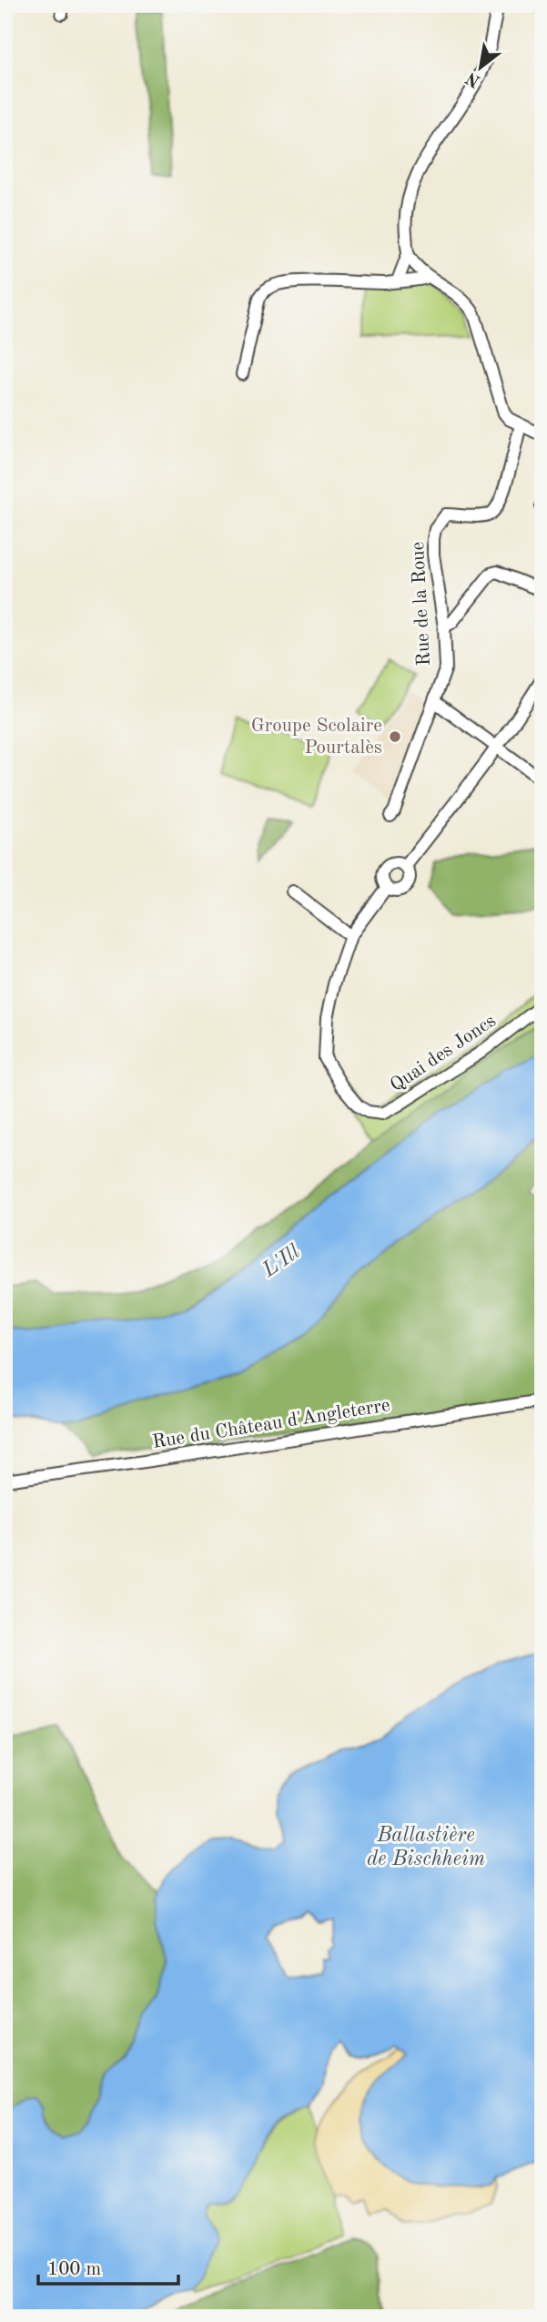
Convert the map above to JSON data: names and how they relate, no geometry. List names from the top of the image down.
{
  "streets": {
    "street": ["Rue de la Roue", "Quai des Joncs", "Rue du Château d'Angleterre"]
  },
  "water": ["L'Ill", "Ballastière de Bischheim"],
  "places": ["Groupe Scolaire Pourtalès"],
  "scale_bar": "100 m",
  "north": "bottom left"
}
